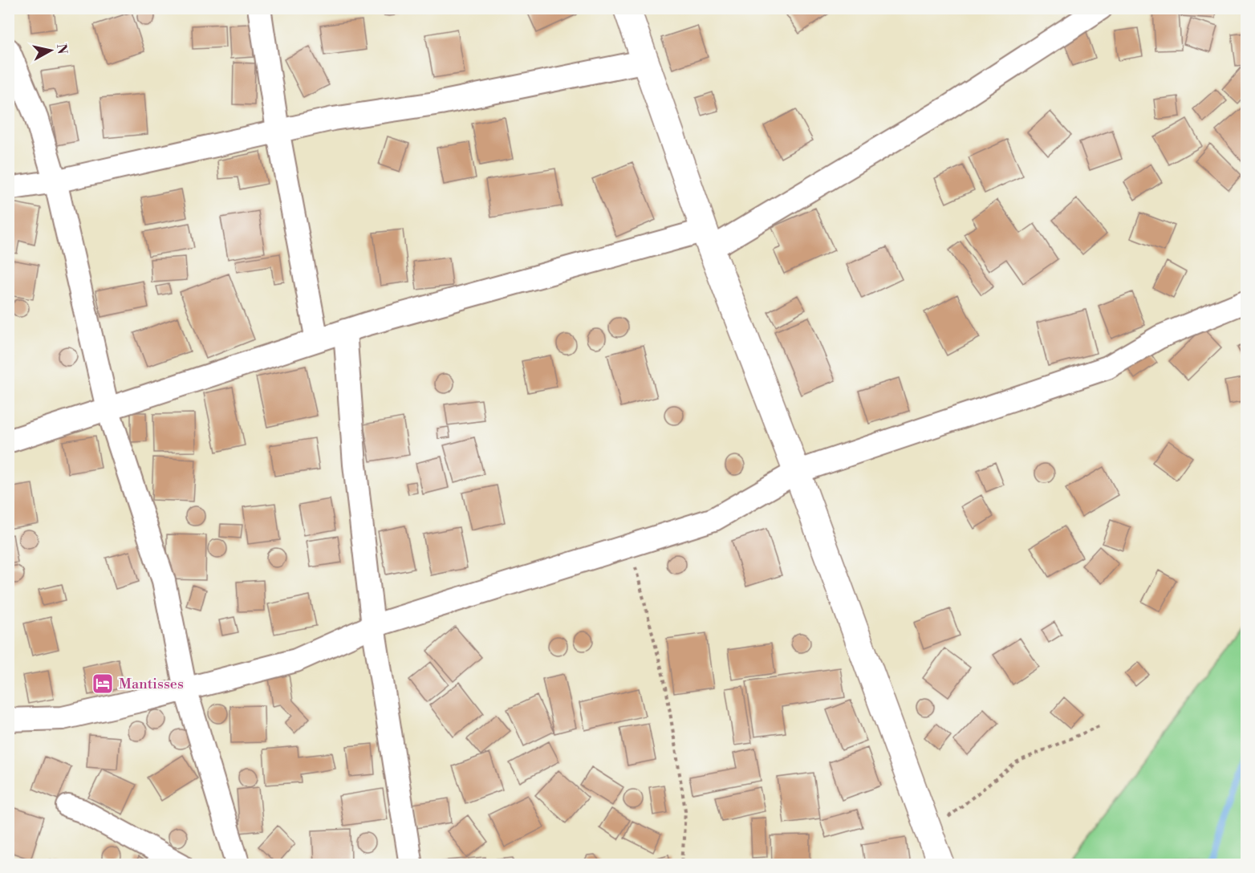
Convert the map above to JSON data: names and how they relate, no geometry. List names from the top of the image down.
{
  "places": {
    "hotel": ["Mantisses"]
  },
  "north": "right"
}
